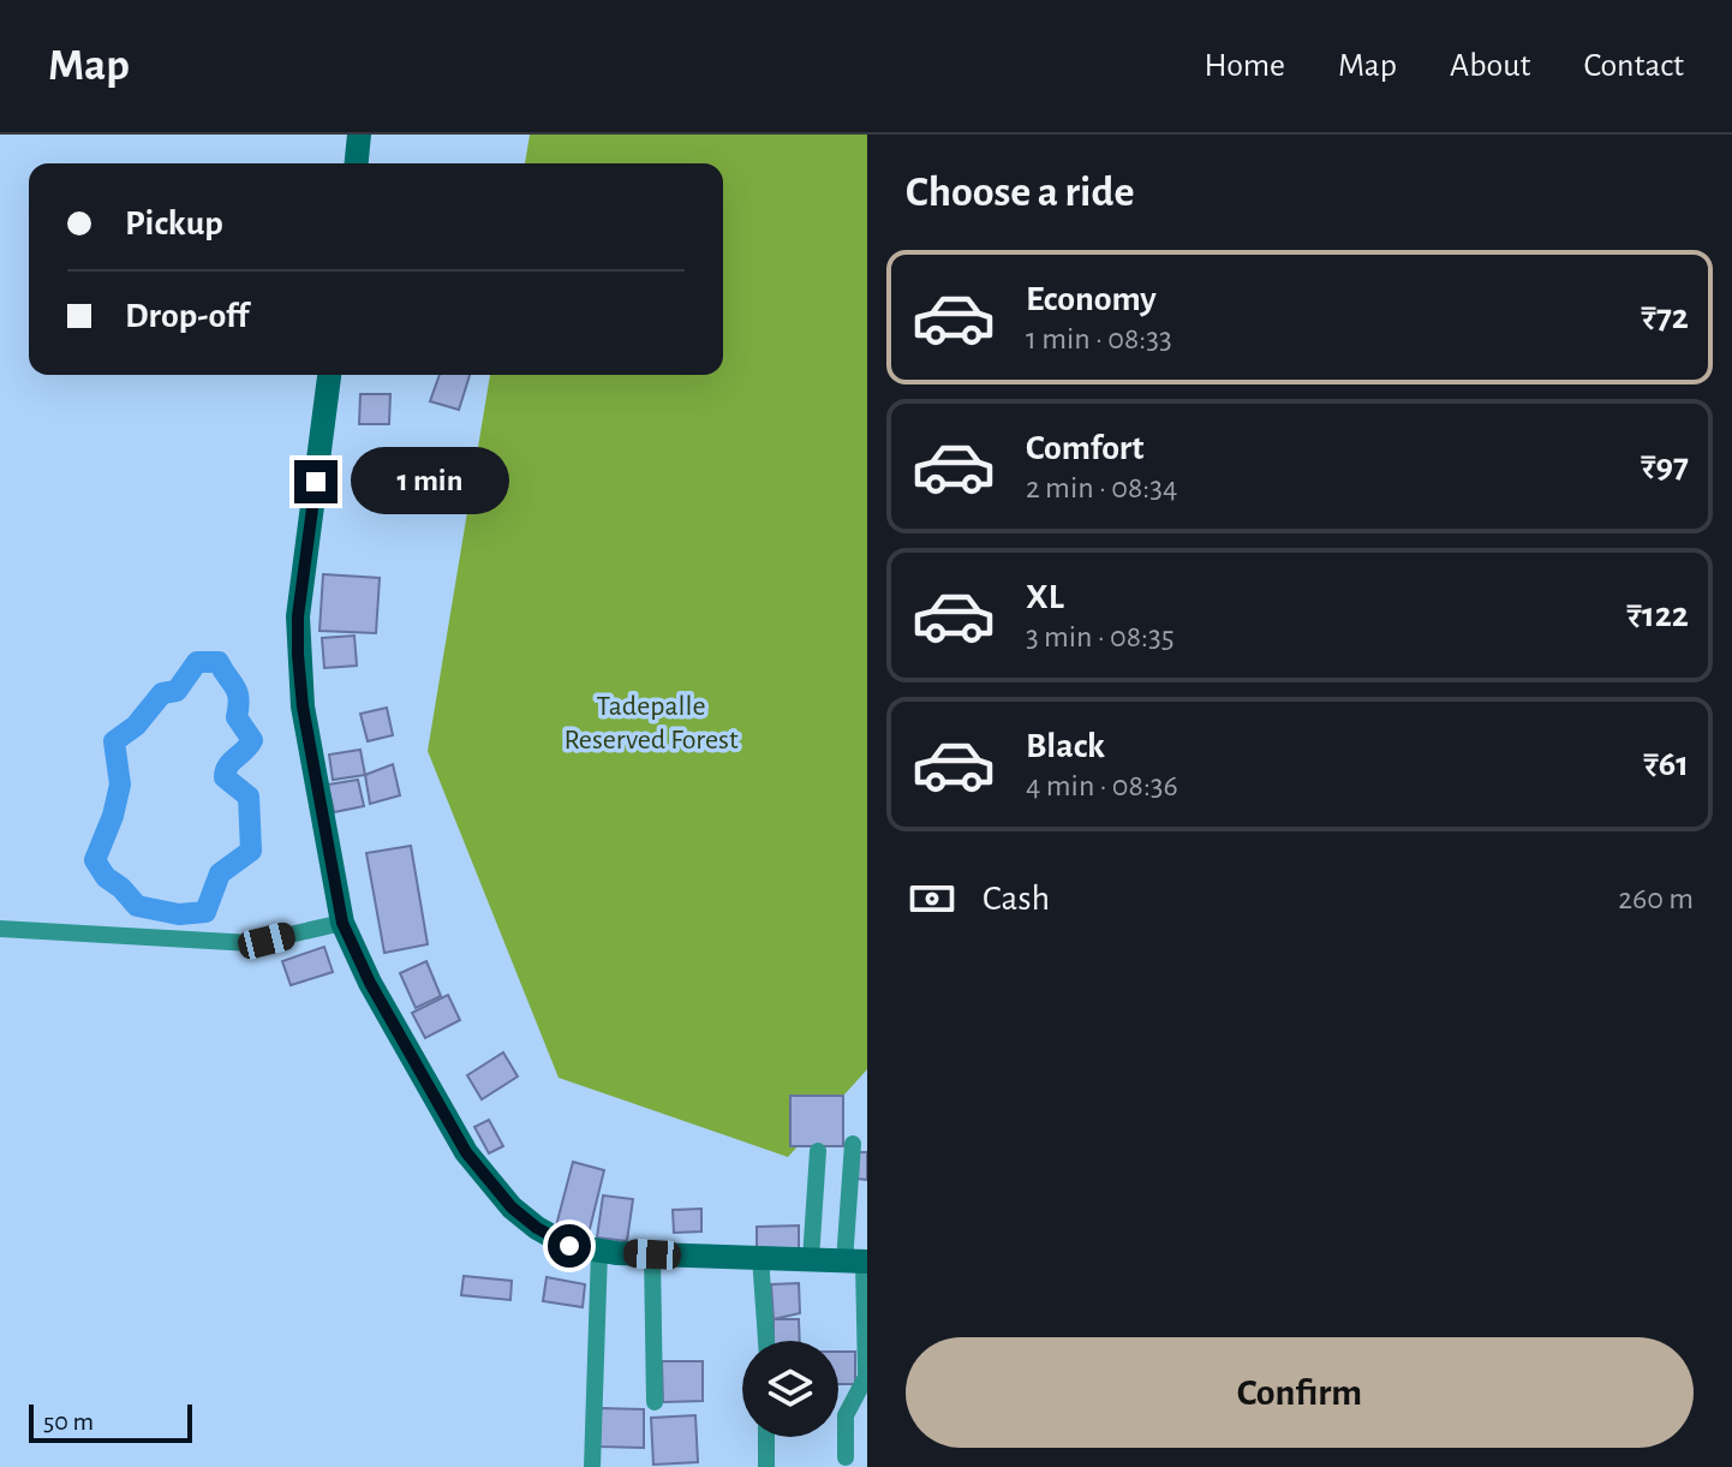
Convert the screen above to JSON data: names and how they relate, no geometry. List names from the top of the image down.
{
  "parks": ["Tadepalle Reserved Forest"],
  "scale_bar": "50 m",
  "page": {
    "header": "Map",
    "nav": [
      "Home",
      "Map",
      "About",
      "Contact"
    ],
    "heading": "Choose a ride",
    "banner": ["Pickup", "Drop-off"],
    "list": [
      {
        "name": "Economy",
        "note": "1 min · 08:33",
        "value": "₹72"
      },
      {
        "name": "Comfort",
        "note": "2 min · 08:34",
        "value": "₹97"
      },
      {
        "name": "XL",
        "note": "3 min · 08:35",
        "value": "₹122"
      },
      {
        "name": "Black",
        "note": "4 min · 08:36",
        "value": "₹61"
      }
    ],
    "bubble": "1 min",
    "pay": ["Cash", "260 m"],
    "buttons": "Confirm",
    "scale": "50 m"
  }
}
